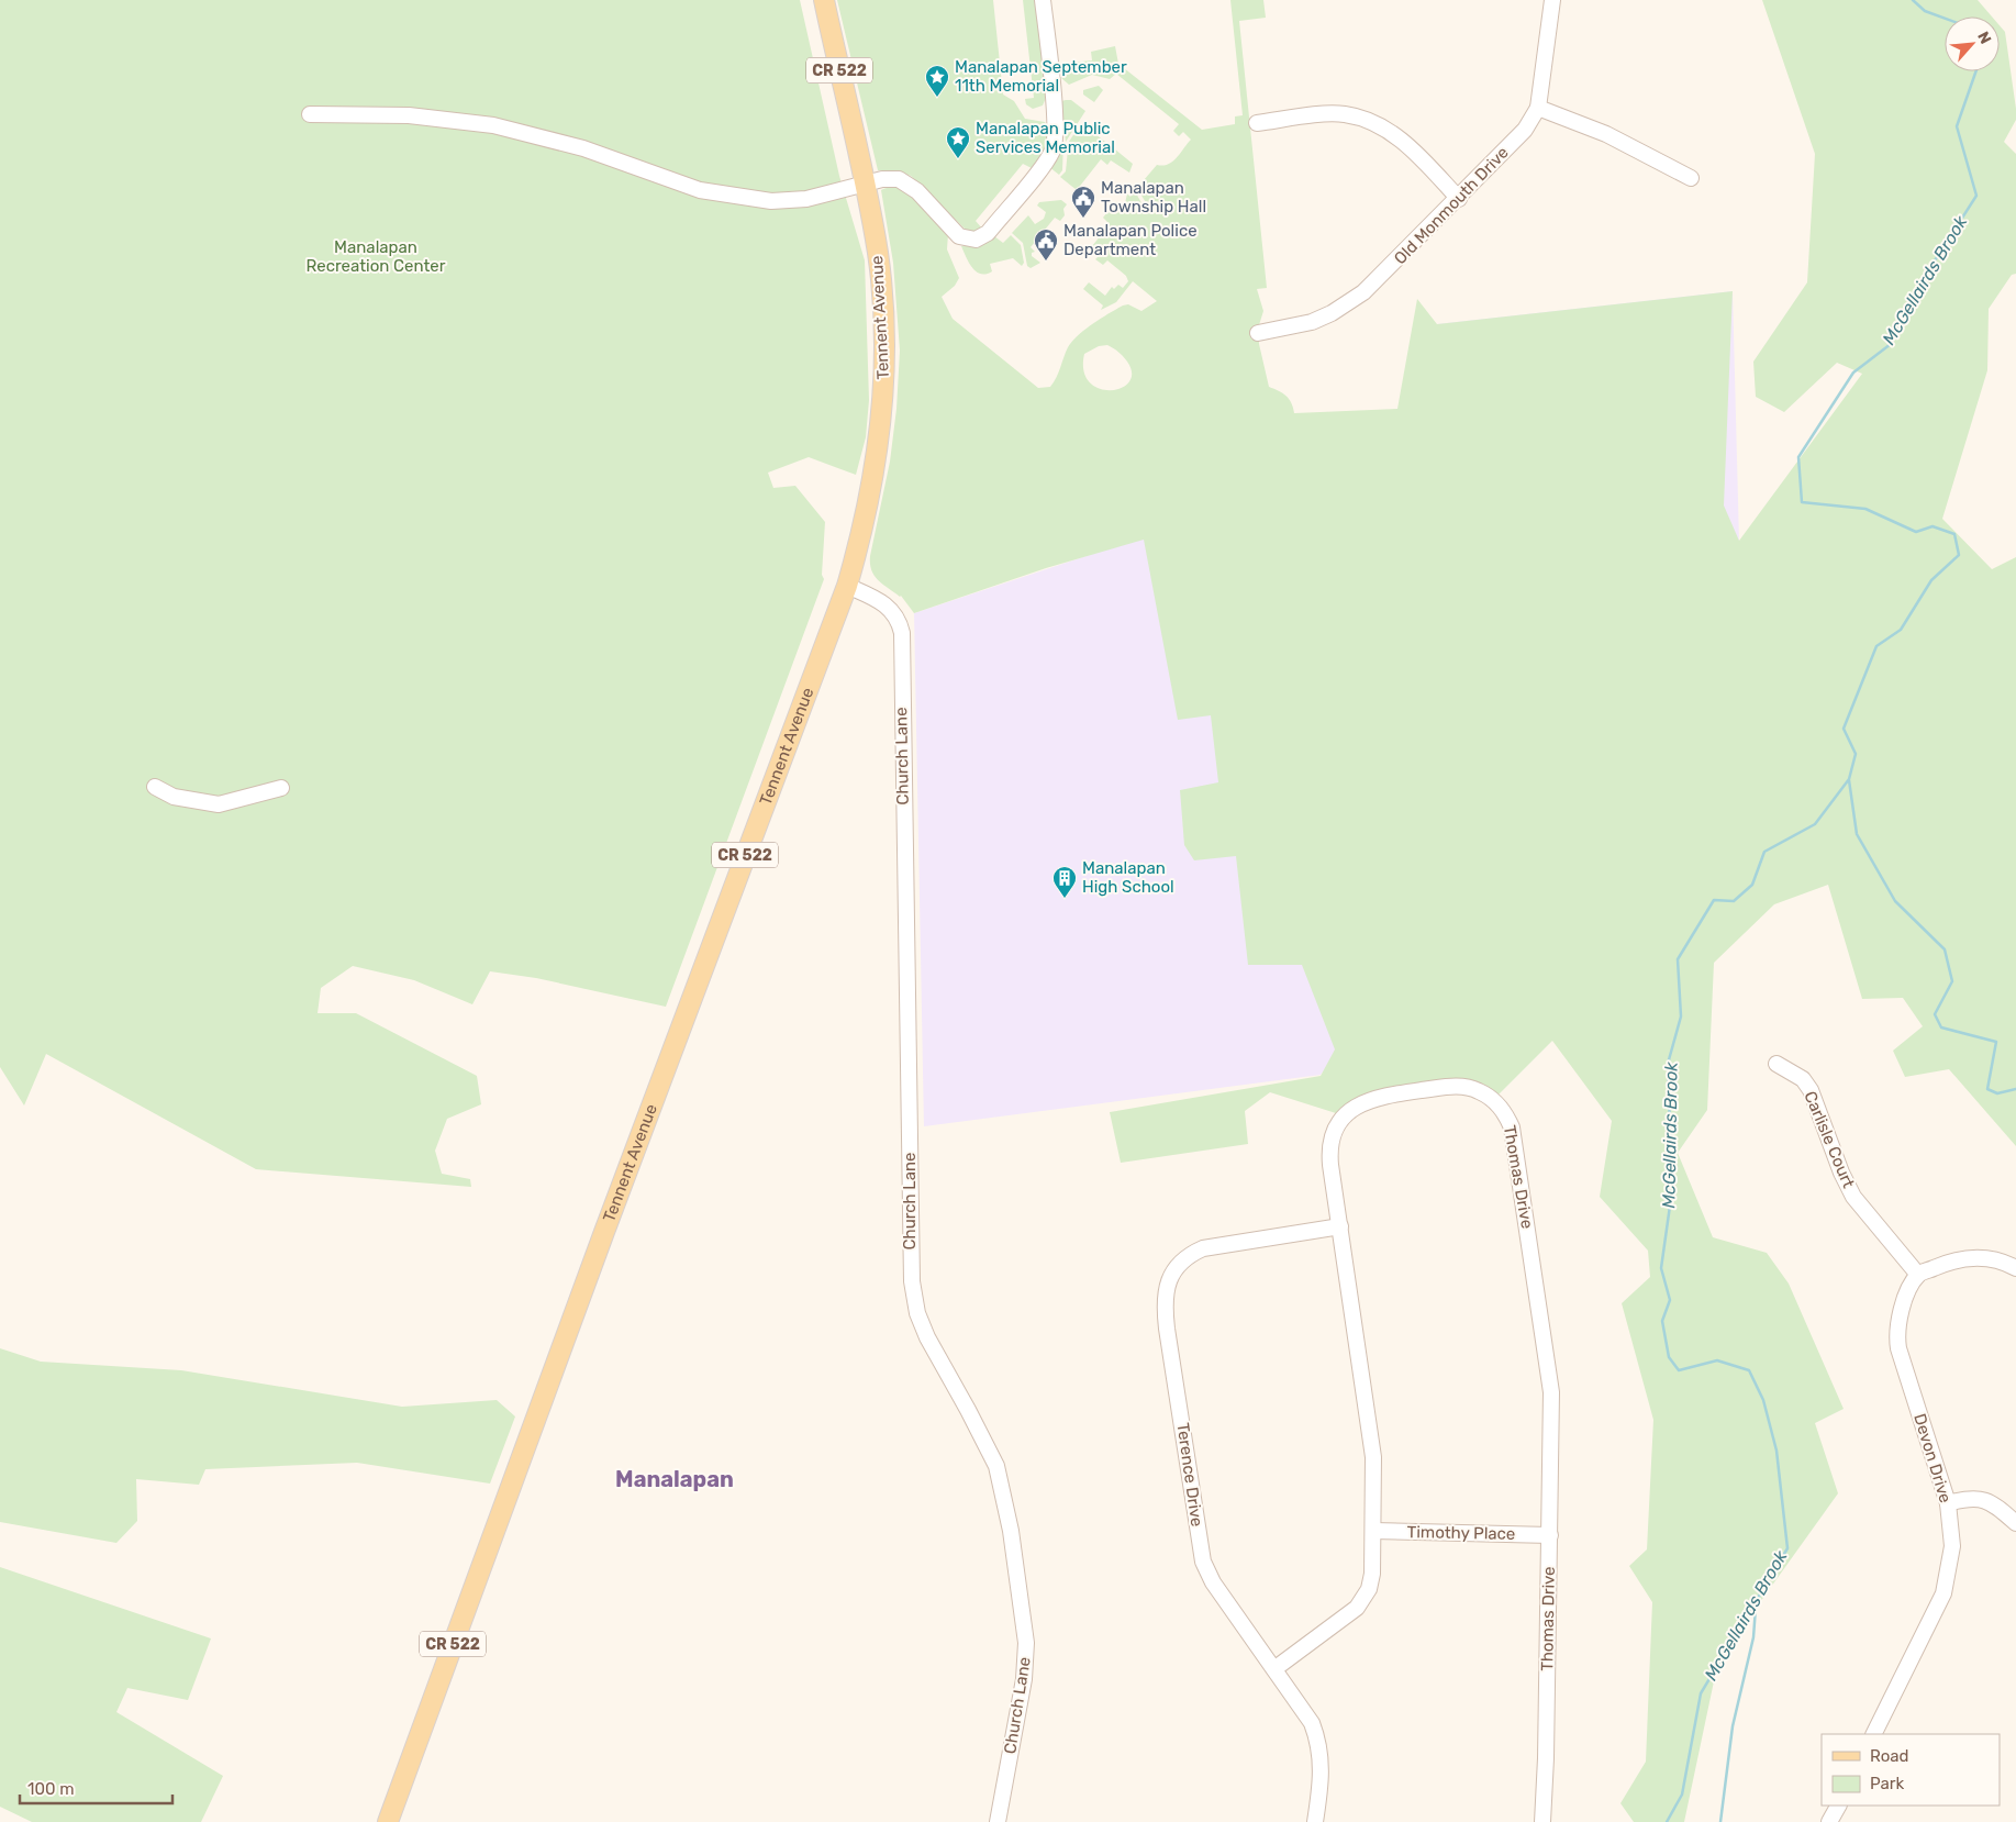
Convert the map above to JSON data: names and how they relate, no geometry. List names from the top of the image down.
{
  "streets": {
    "main road": ["CR 522", "Tennent Avenue"],
    "street": [
      "Old Monmouth Drive",
      "Church Lane",
      "Carlisle Court",
      "Thomas Drive",
      "Devon Drive",
      "Terence Drive",
      "Timothy Place"
    ]
  },
  "crossings": [
    ["Tennent Avenue", "Church Lane"],
    ["Carlisle Court", "Devon Drive"],
    ["Thomas Drive", "Terence Drive"],
    ["Thomas Drive", "Timothy Place"]
  ],
  "districts": ["Manalapan"],
  "water": ["McGellairds Brook"],
  "parks": ["Manalapan Recreation Center"],
  "places": {
    "place": ["Manalapan September 11th Memorial", "Manalapan Public Services Memorial"],
    "public building": ["Manalapan Township Hall", "Manalapan Police Department"],
    "building": ["Manalapan High School"]
  },
  "legend": ["Road", "Park"],
  "scale_bar": "100 m",
  "north": "top right"
}
